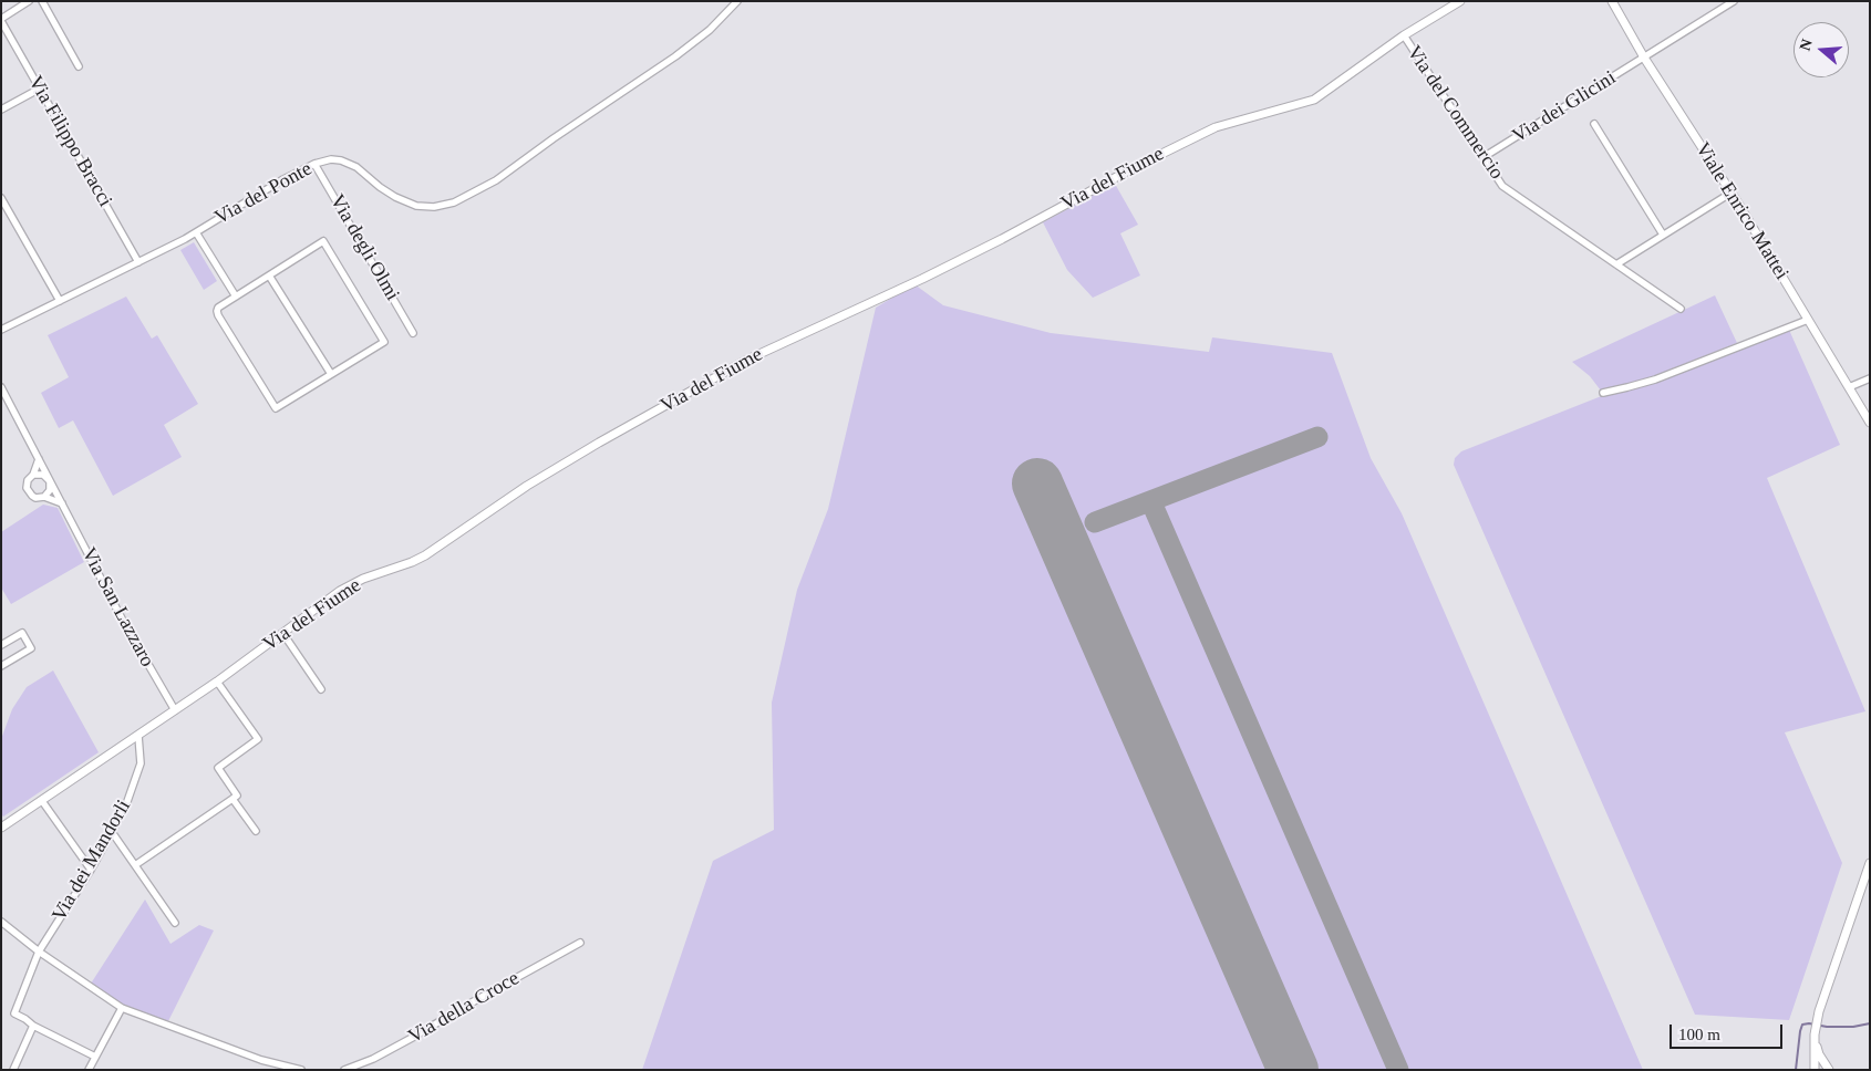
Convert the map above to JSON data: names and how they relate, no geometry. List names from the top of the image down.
{
  "streets": {
    "street": [
      "Via dei Glicini",
      "Via del Commercio",
      "Via Filippo Bracci",
      "Via del Fiume",
      "Via del Ponte",
      "Viale Enrico Mattei",
      "Via degli Olmi",
      "Via San Lazzaro",
      "Via dei Mandorli",
      "Via della Croce"
    ]
  },
  "crossings": [
    ["Via dei Glicini", "Via del Commercio"],
    ["Via dei Glicini", "Viale Enrico Mattei"],
    ["Via del Commercio", "Via del Fiume"],
    ["Via Filippo Bracci", "Via del Ponte"],
    ["Via del Fiume", "Via San Lazzaro"],
    ["Via del Fiume", "Via dei Mandorli"],
    ["Via del Ponte", "Via degli Olmi"]
  ],
  "scale_bar": "100 m",
  "north": "left"
}
